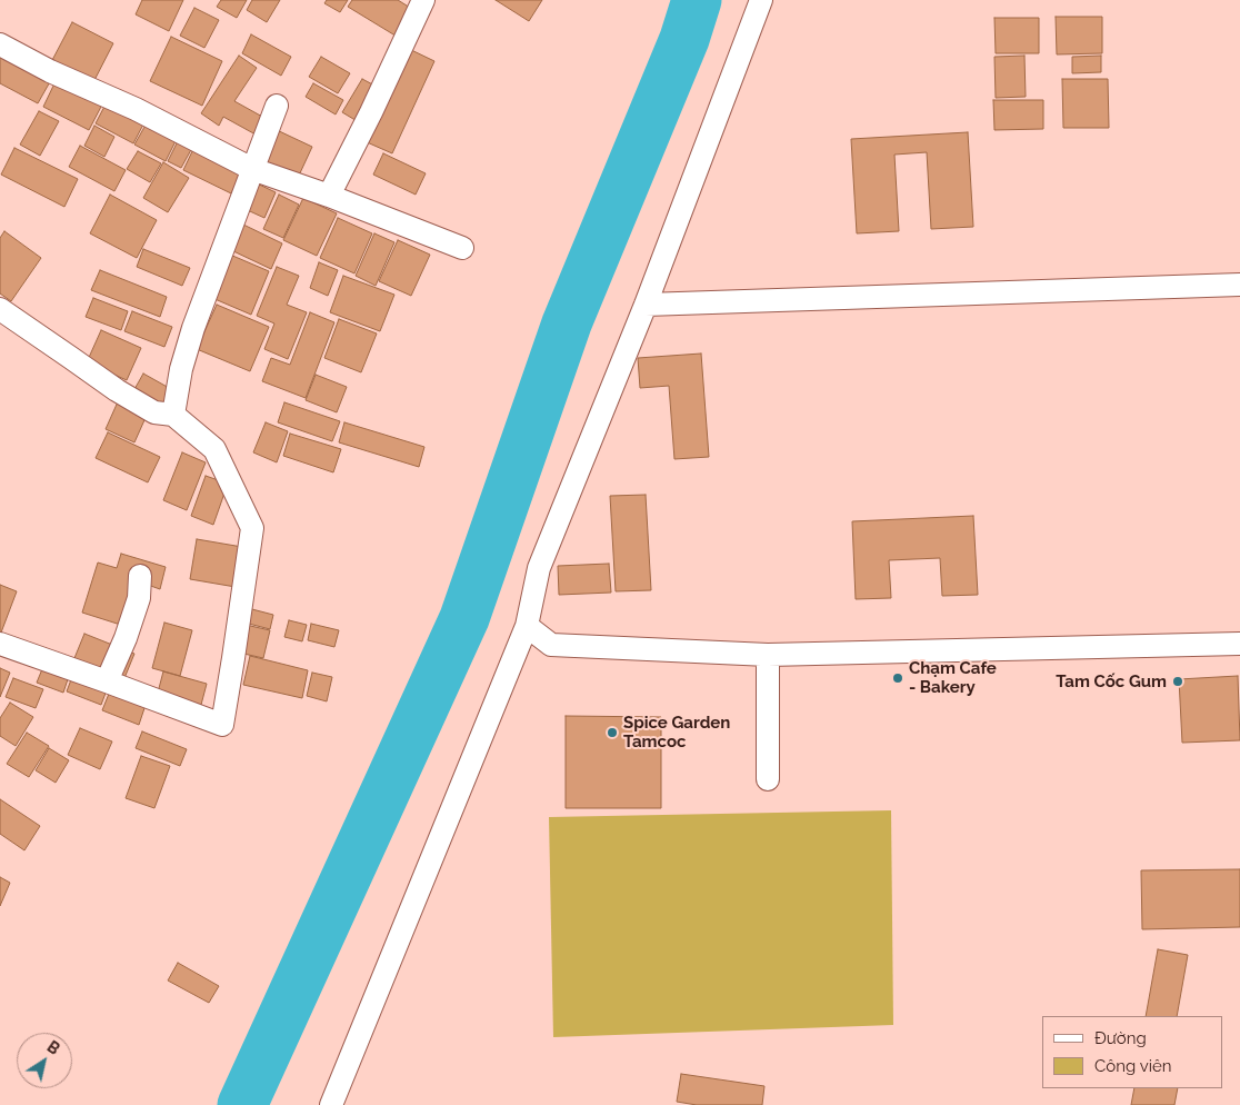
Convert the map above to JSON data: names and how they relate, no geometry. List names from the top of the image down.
{
  "places": ["Chạm Cafe - Bakery", "Tam Cốc Gum", "Spice Garden Tamcoc"],
  "legend": ["Đường", "Công viên"],
  "north": "top right"
}
